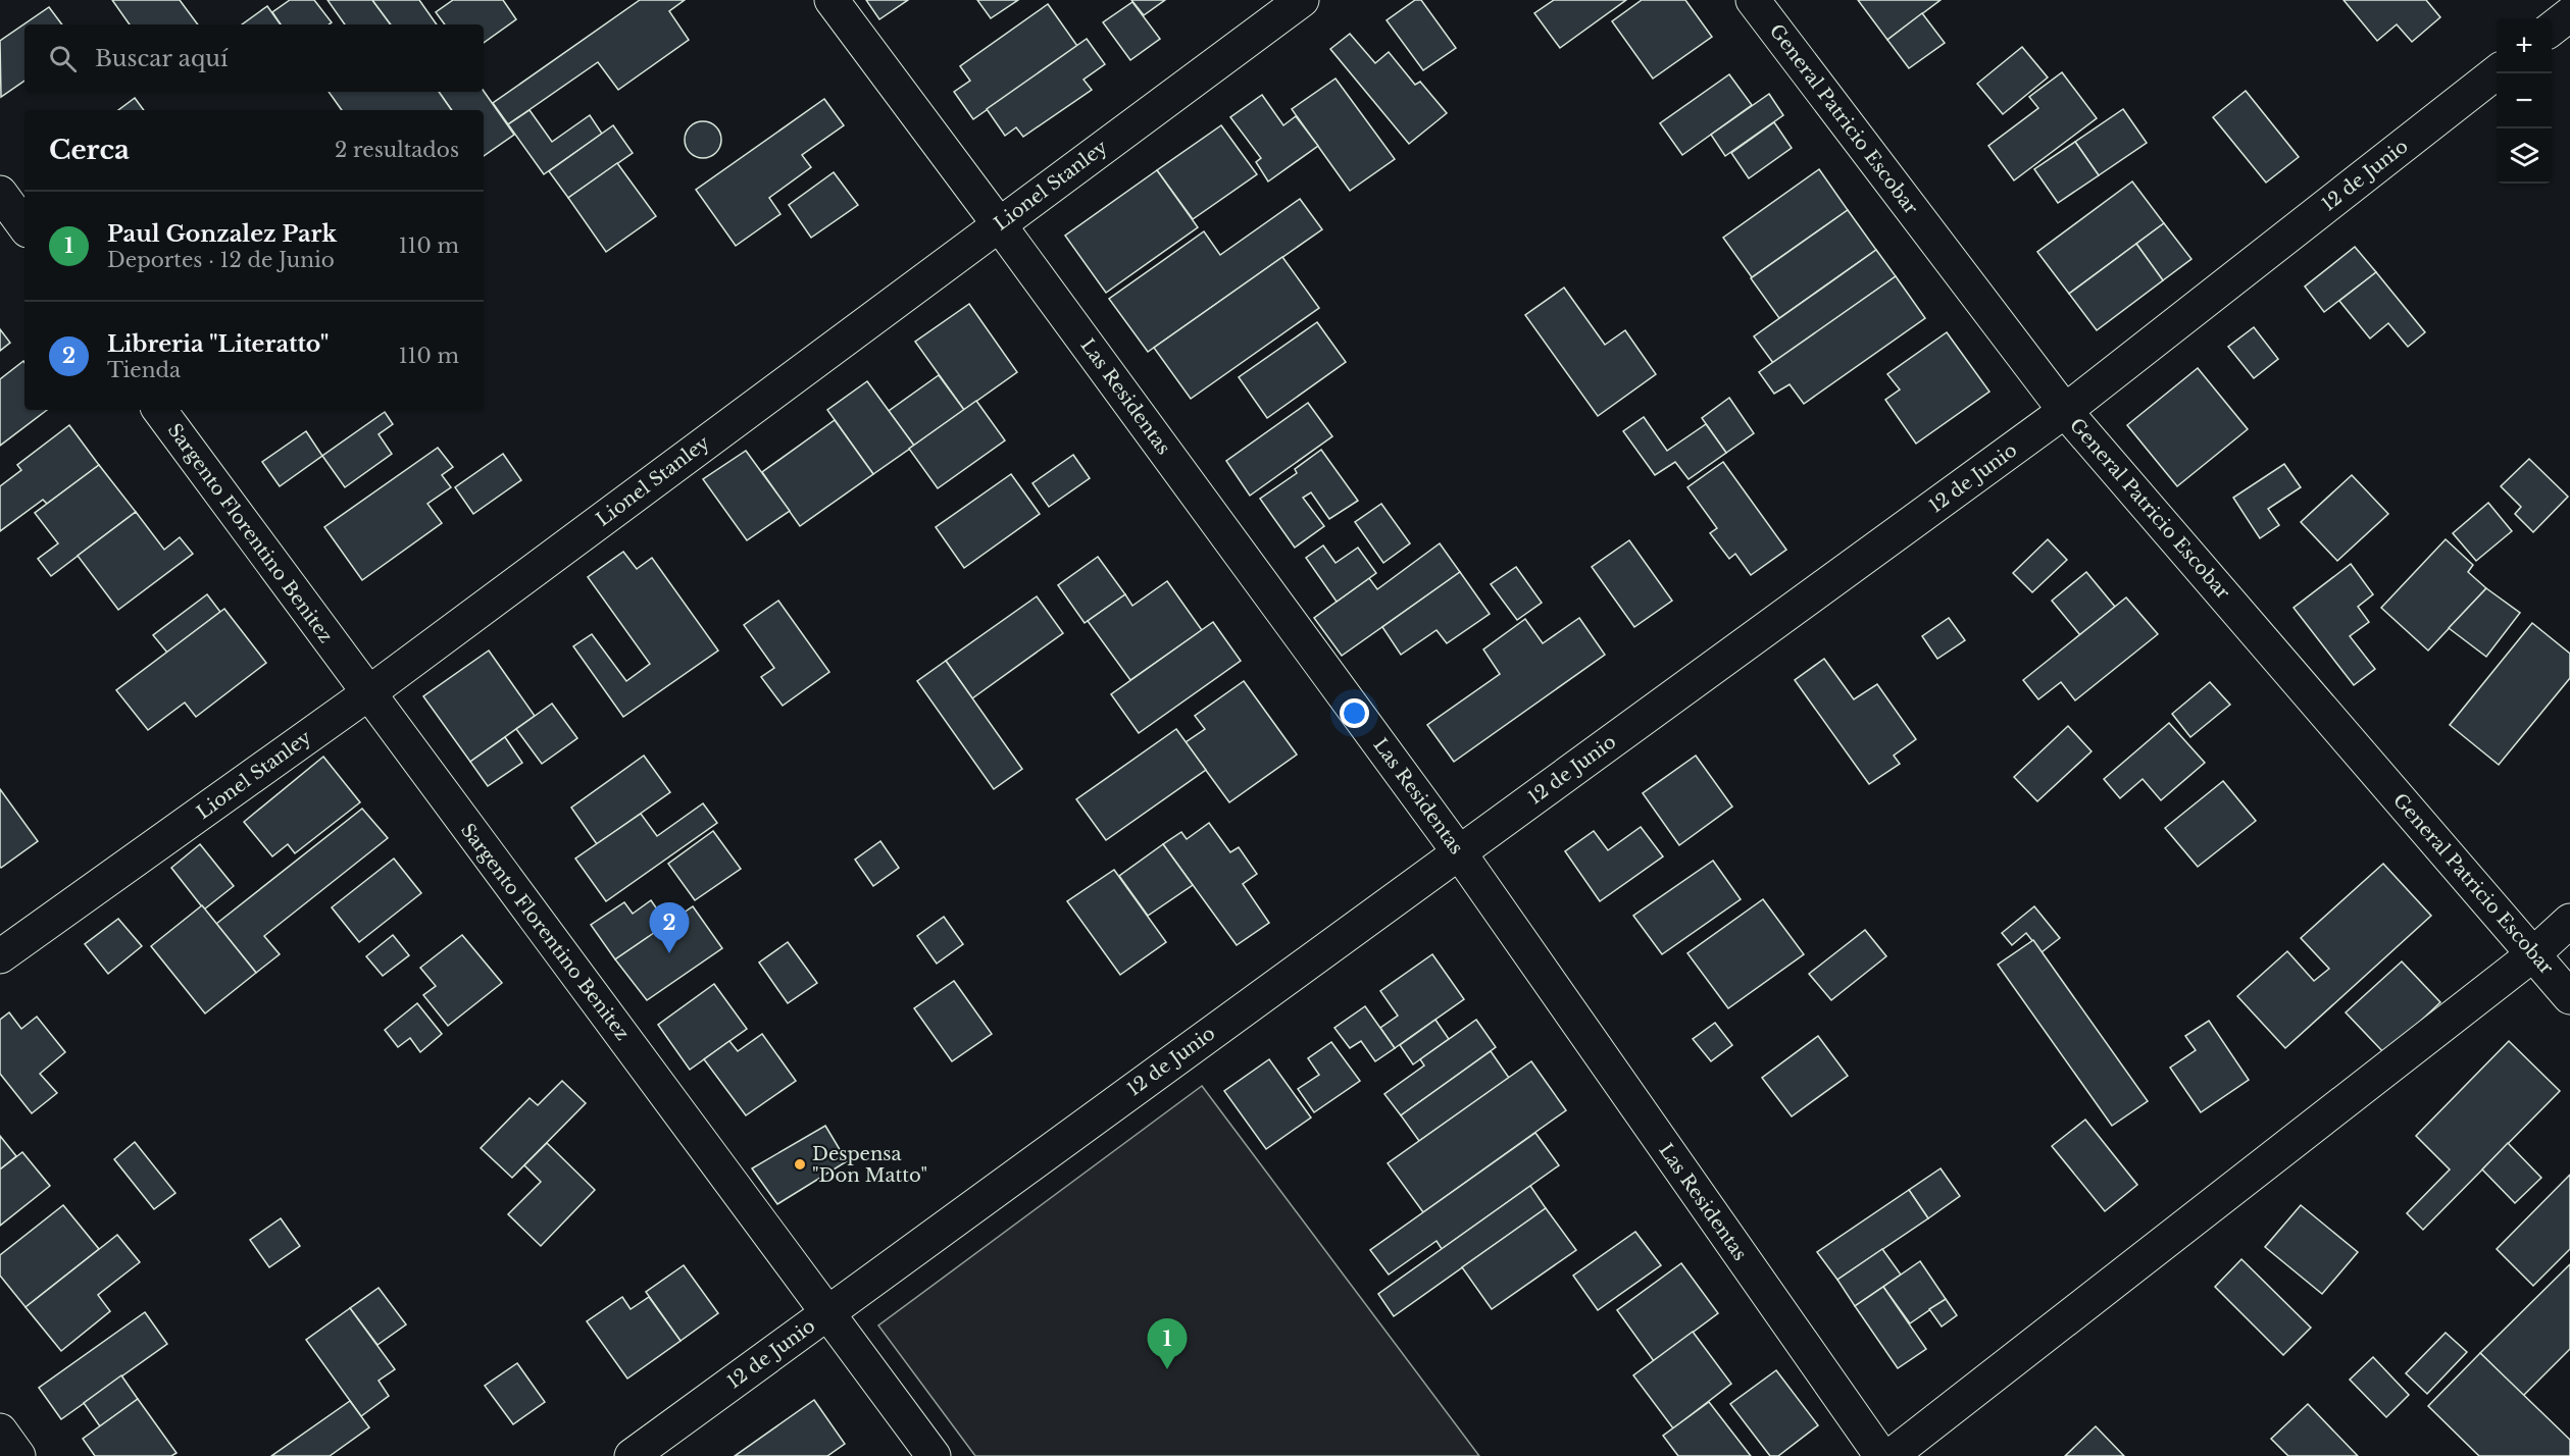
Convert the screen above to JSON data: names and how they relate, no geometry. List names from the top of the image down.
{
  "streets": {
    "street": [
      "General Patricio Escobar",
      "12 de Junio",
      "Lionel Stanley",
      "Las Residentas",
      "Sargento Florentino Benitez"
    ]
  },
  "crossings": [
    ["General Patricio Escobar", "12 de Junio"],
    ["12 de Junio", "Las Residentas"],
    ["12 de Junio", "Sargento Florentino Benitez"],
    ["Lionel Stanley", "Las Residentas"],
    ["Lionel Stanley", "Sargento Florentino Benitez"]
  ],
  "places": ["Despensa \"Don Matto\""],
  "page": {
    "map_buttons": ["+", "−"],
    "search": "Buscar aquí",
    "heading": ["Cerca", "2 resultados"],
    "list": [
      {
        "mark": "1",
        "name": "Paul Gonzalez Park",
        "note": "Deportes · 12 de Junio",
        "value": "110 m"
      },
      {
        "mark": "2",
        "name": "Libreria \"Literatto\"",
        "note": "Tienda",
        "value": "110 m"
      }
    ],
    "pins": ["2", "1"]
  }
}
